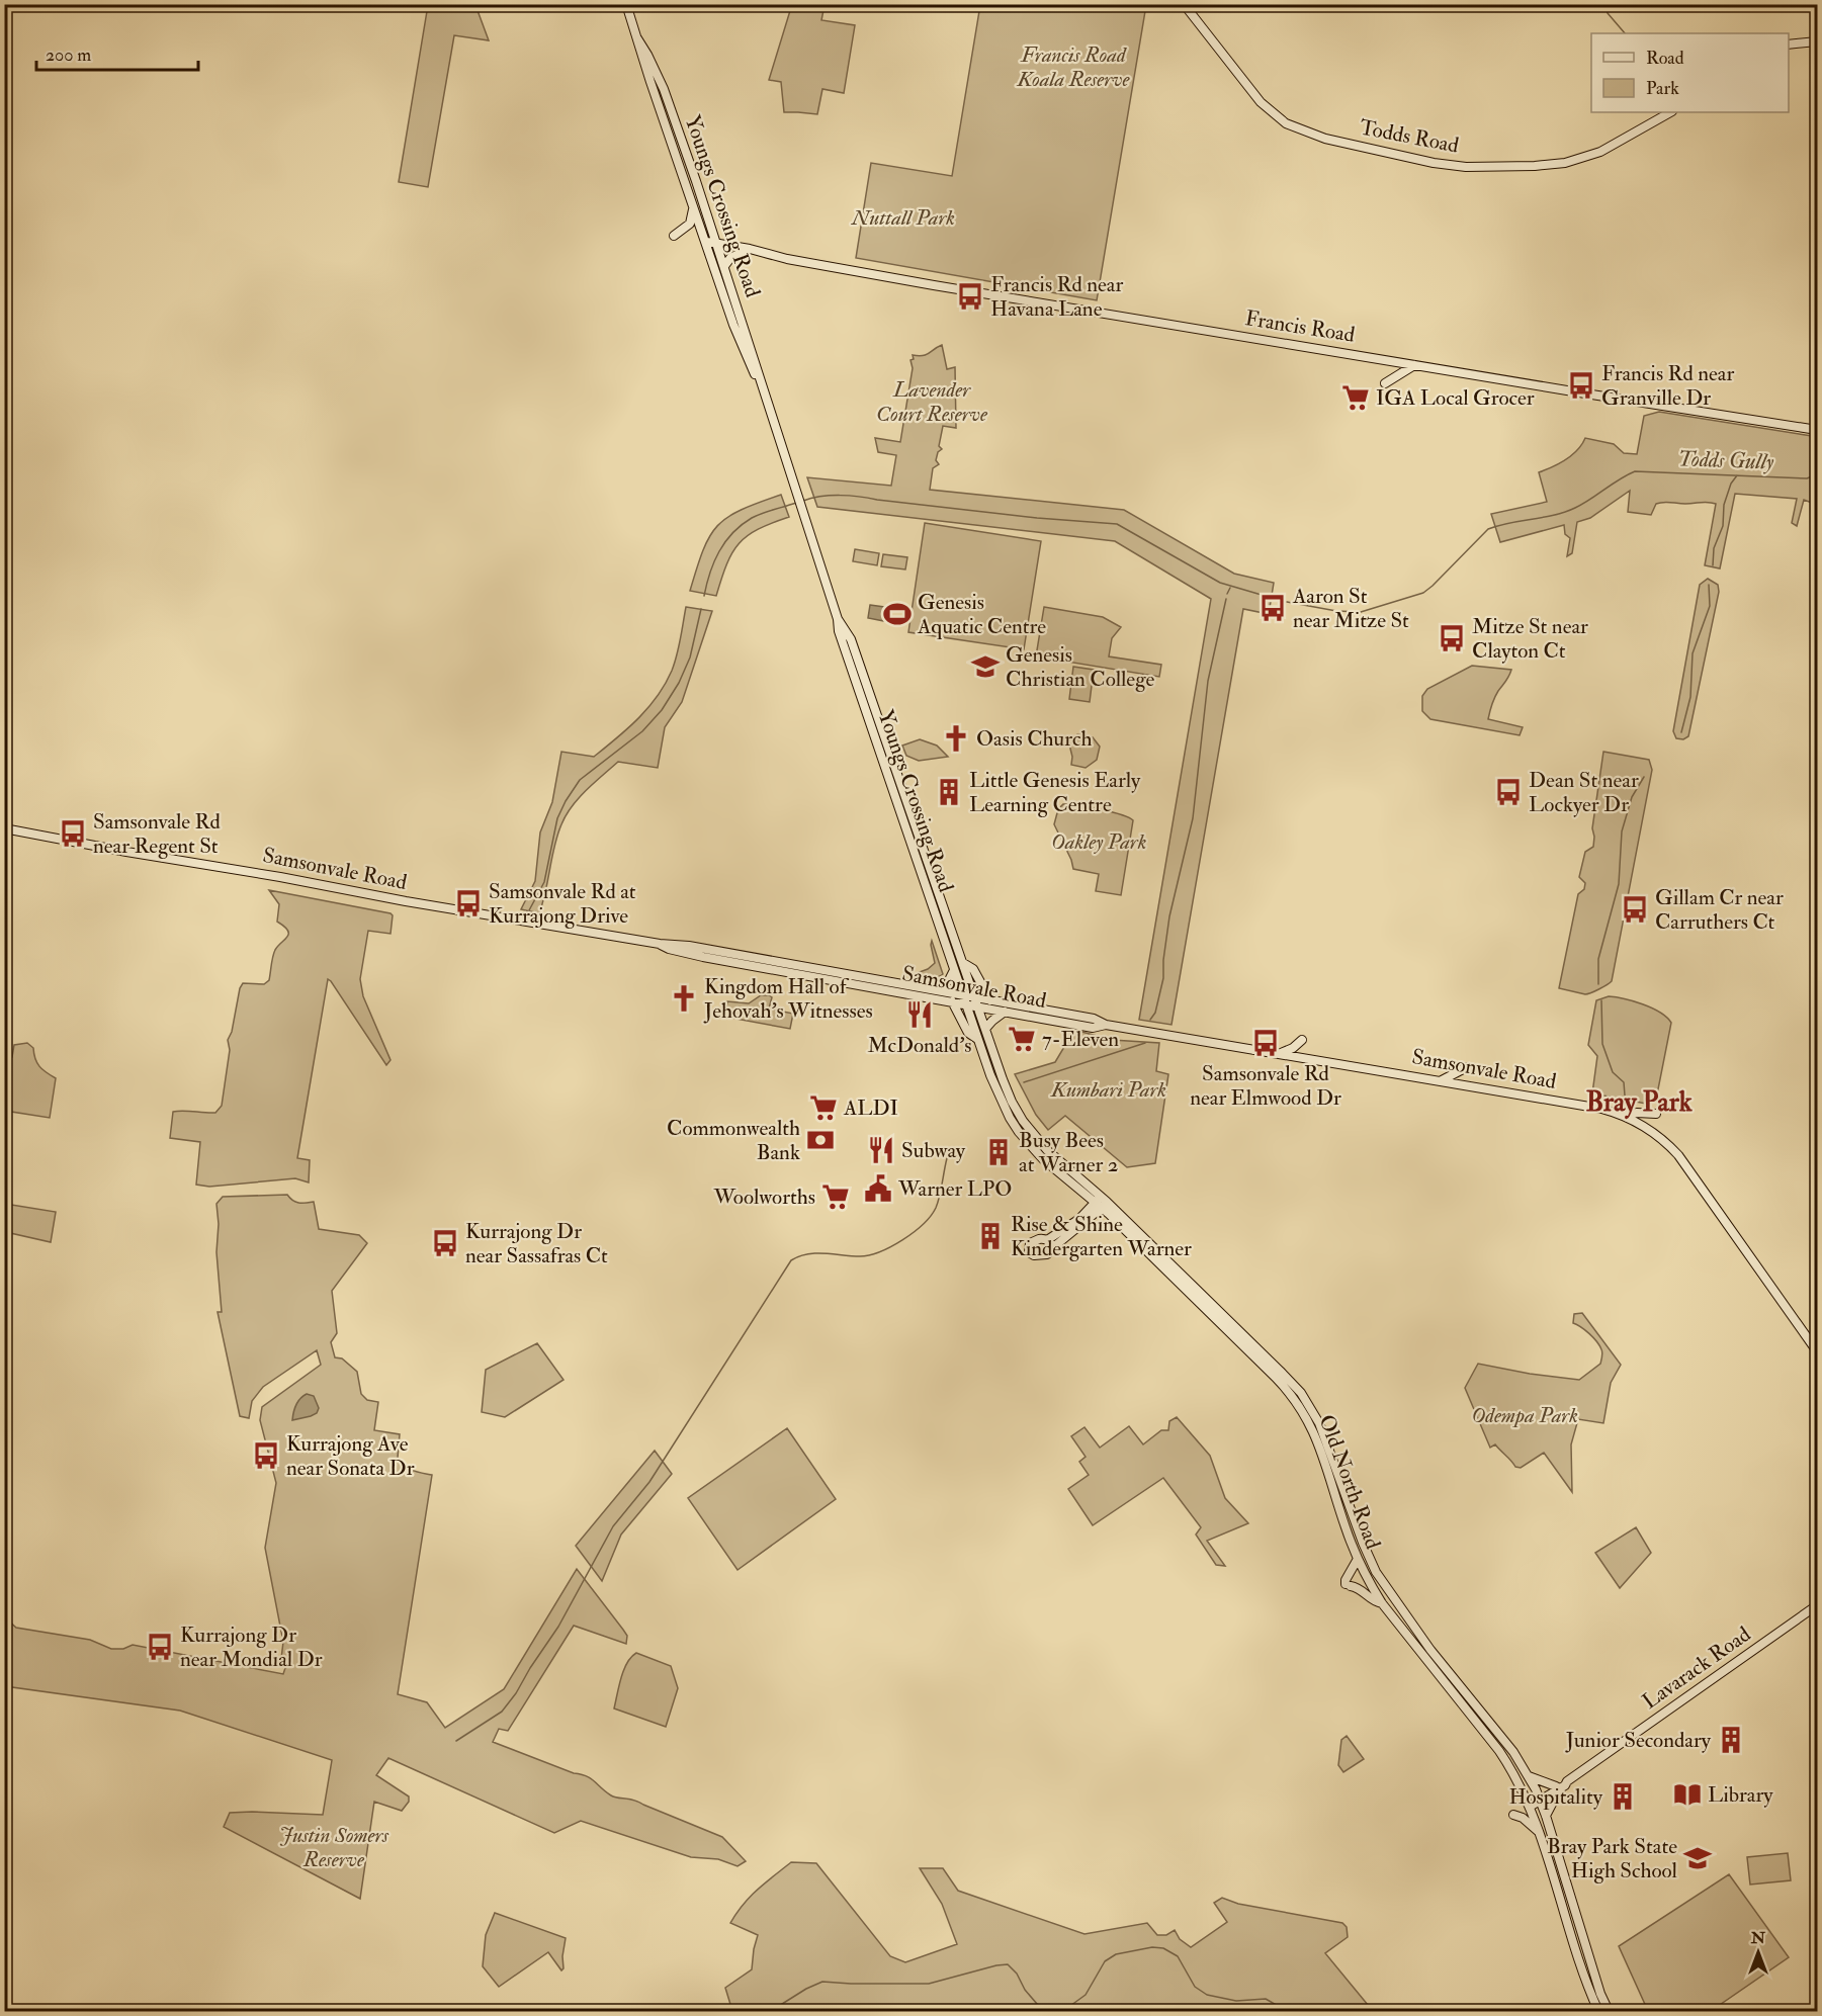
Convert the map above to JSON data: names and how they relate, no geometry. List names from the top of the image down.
{
  "streets": {
    "main road": [
      "Todds Road",
      "Youngs Crossing Road",
      "Francis Road",
      "Samsonvale Road",
      "Old North Road",
      "Lavarack Road"
    ]
  },
  "crossings": [
    ["Youngs Crossing Road", "Francis Road"],
    ["Youngs Crossing Road", "Samsonvale Road"],
    ["Youngs Crossing Road", "Old North Road"],
    ["Samsonvale Road", "Old North Road"],
    ["Old North Road", "Lavarack Road"]
  ],
  "districts": ["Bray Park"],
  "water": ["Todds Gully"],
  "parks": [
    "Francis Road Koala Reserve",
    "Nuttall Park",
    "Lavender Court Reserve",
    "Oakley Park",
    "Kumbari Park",
    "Odempa Park",
    "Justin Somers Reserve"
  ],
  "places": {
    "bus stop": [
      "Francis Rd near Havana Lane",
      "Francis Rd near Granville Dr",
      "Aaron St near Mitze St",
      "Mitze St near Clayton Ct",
      "Dean St near Lockyer Dr",
      "Samsonvale Rd near Regent St",
      "Samsonvale Rd at Kurrajong Drive",
      "Gillam Cr near Carruthers Ct",
      "Samsonvale Rd near Elmwood Dr",
      "Kurrajong Dr near Sassafras Ct",
      "Kurrajong Ave near Sonata Dr",
      "Kurrajong Dr near Mondial Dr"
    ],
    "supermarket": [
      "IGA Local Grocer",
      "7-Eleven",
      "ALDI",
      "Woolworths"
    ],
    "sports": ["Genesis Aquatic Centre"],
    "school or university": ["Genesis Christian College", "Bray Park State High School"],
    "church": ["Oasis Church", "Kingdom Hall of Jehovah's Witnesses"],
    "building": [
      "Little Genesis Early Learning Centre",
      "Busy Bees at Warner 2",
      "Rise & Shine Kindergarten Warner",
      "Junior Secondary",
      "Hospitality"
    ],
    "restaurant": ["McDonald's", "Subway"],
    "bank": ["Commonwealth Bank"],
    "public building": ["Warner LPO"],
    "library": ["Library"]
  },
  "legend": ["Road", "Park"],
  "scale_bar": "200 m",
  "north": "top"
}
